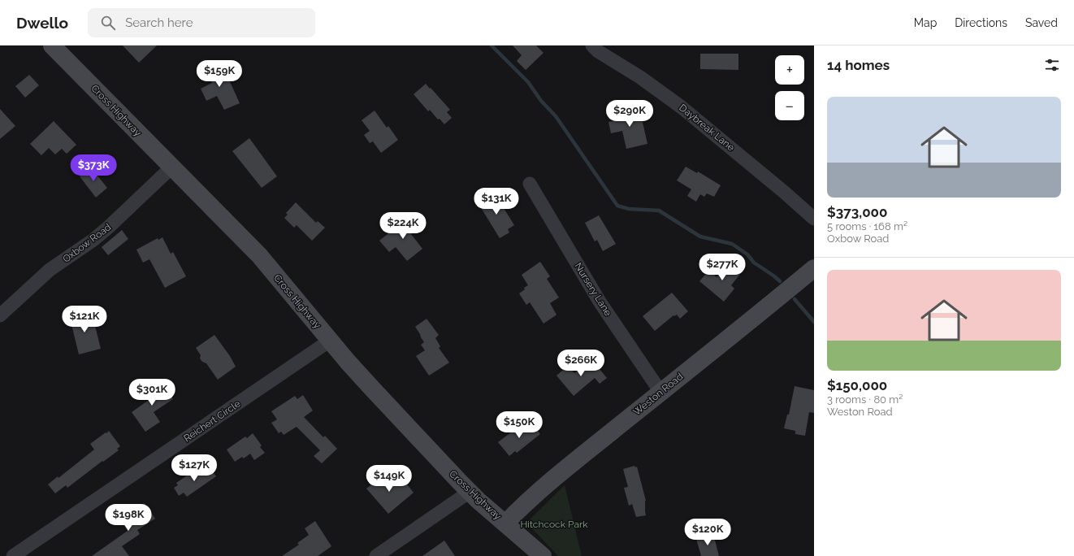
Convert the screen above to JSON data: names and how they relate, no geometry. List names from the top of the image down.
{
  "streets": {
    "main road": ["Cross Highway", "Weston Road"],
    "street": [
      "Daybreak Lane",
      "Oxbow Road",
      "Nursery Lane",
      "Reichert Circle"
    ]
  },
  "crossings": [
    ["Cross Highway", "Oxbow Road"],
    ["Cross Highway", "Weston Road"],
    ["Cross Highway", "Reichert Circle"],
    ["Nursery Lane", "Weston Road"]
  ],
  "parks": ["Hitchcock Park"],
  "page": {
    "header": "Dwello",
    "search": "Search here",
    "nav": ["Map", "Directions", "Saved"],
    "heading": "14 homes",
    "map_buttons": ["+", "−"],
    "price": [
      "$159K",
      "$290K",
      "$373K",
      "$131K",
      "$224K",
      "$277K",
      "$121K",
      "$266K",
      "$301K",
      "$150K",
      "$127K",
      "$149K",
      "$198K",
      "$120K"
    ],
    "list": [
      {
        "name": "$373,000",
        "note": "5 rooms · 168 m² · Oxbow Road"
      },
      {
        "name": "$150,000",
        "note": "3 rooms · 80 m² · Weston Road"
      }
    ]
  }
}
